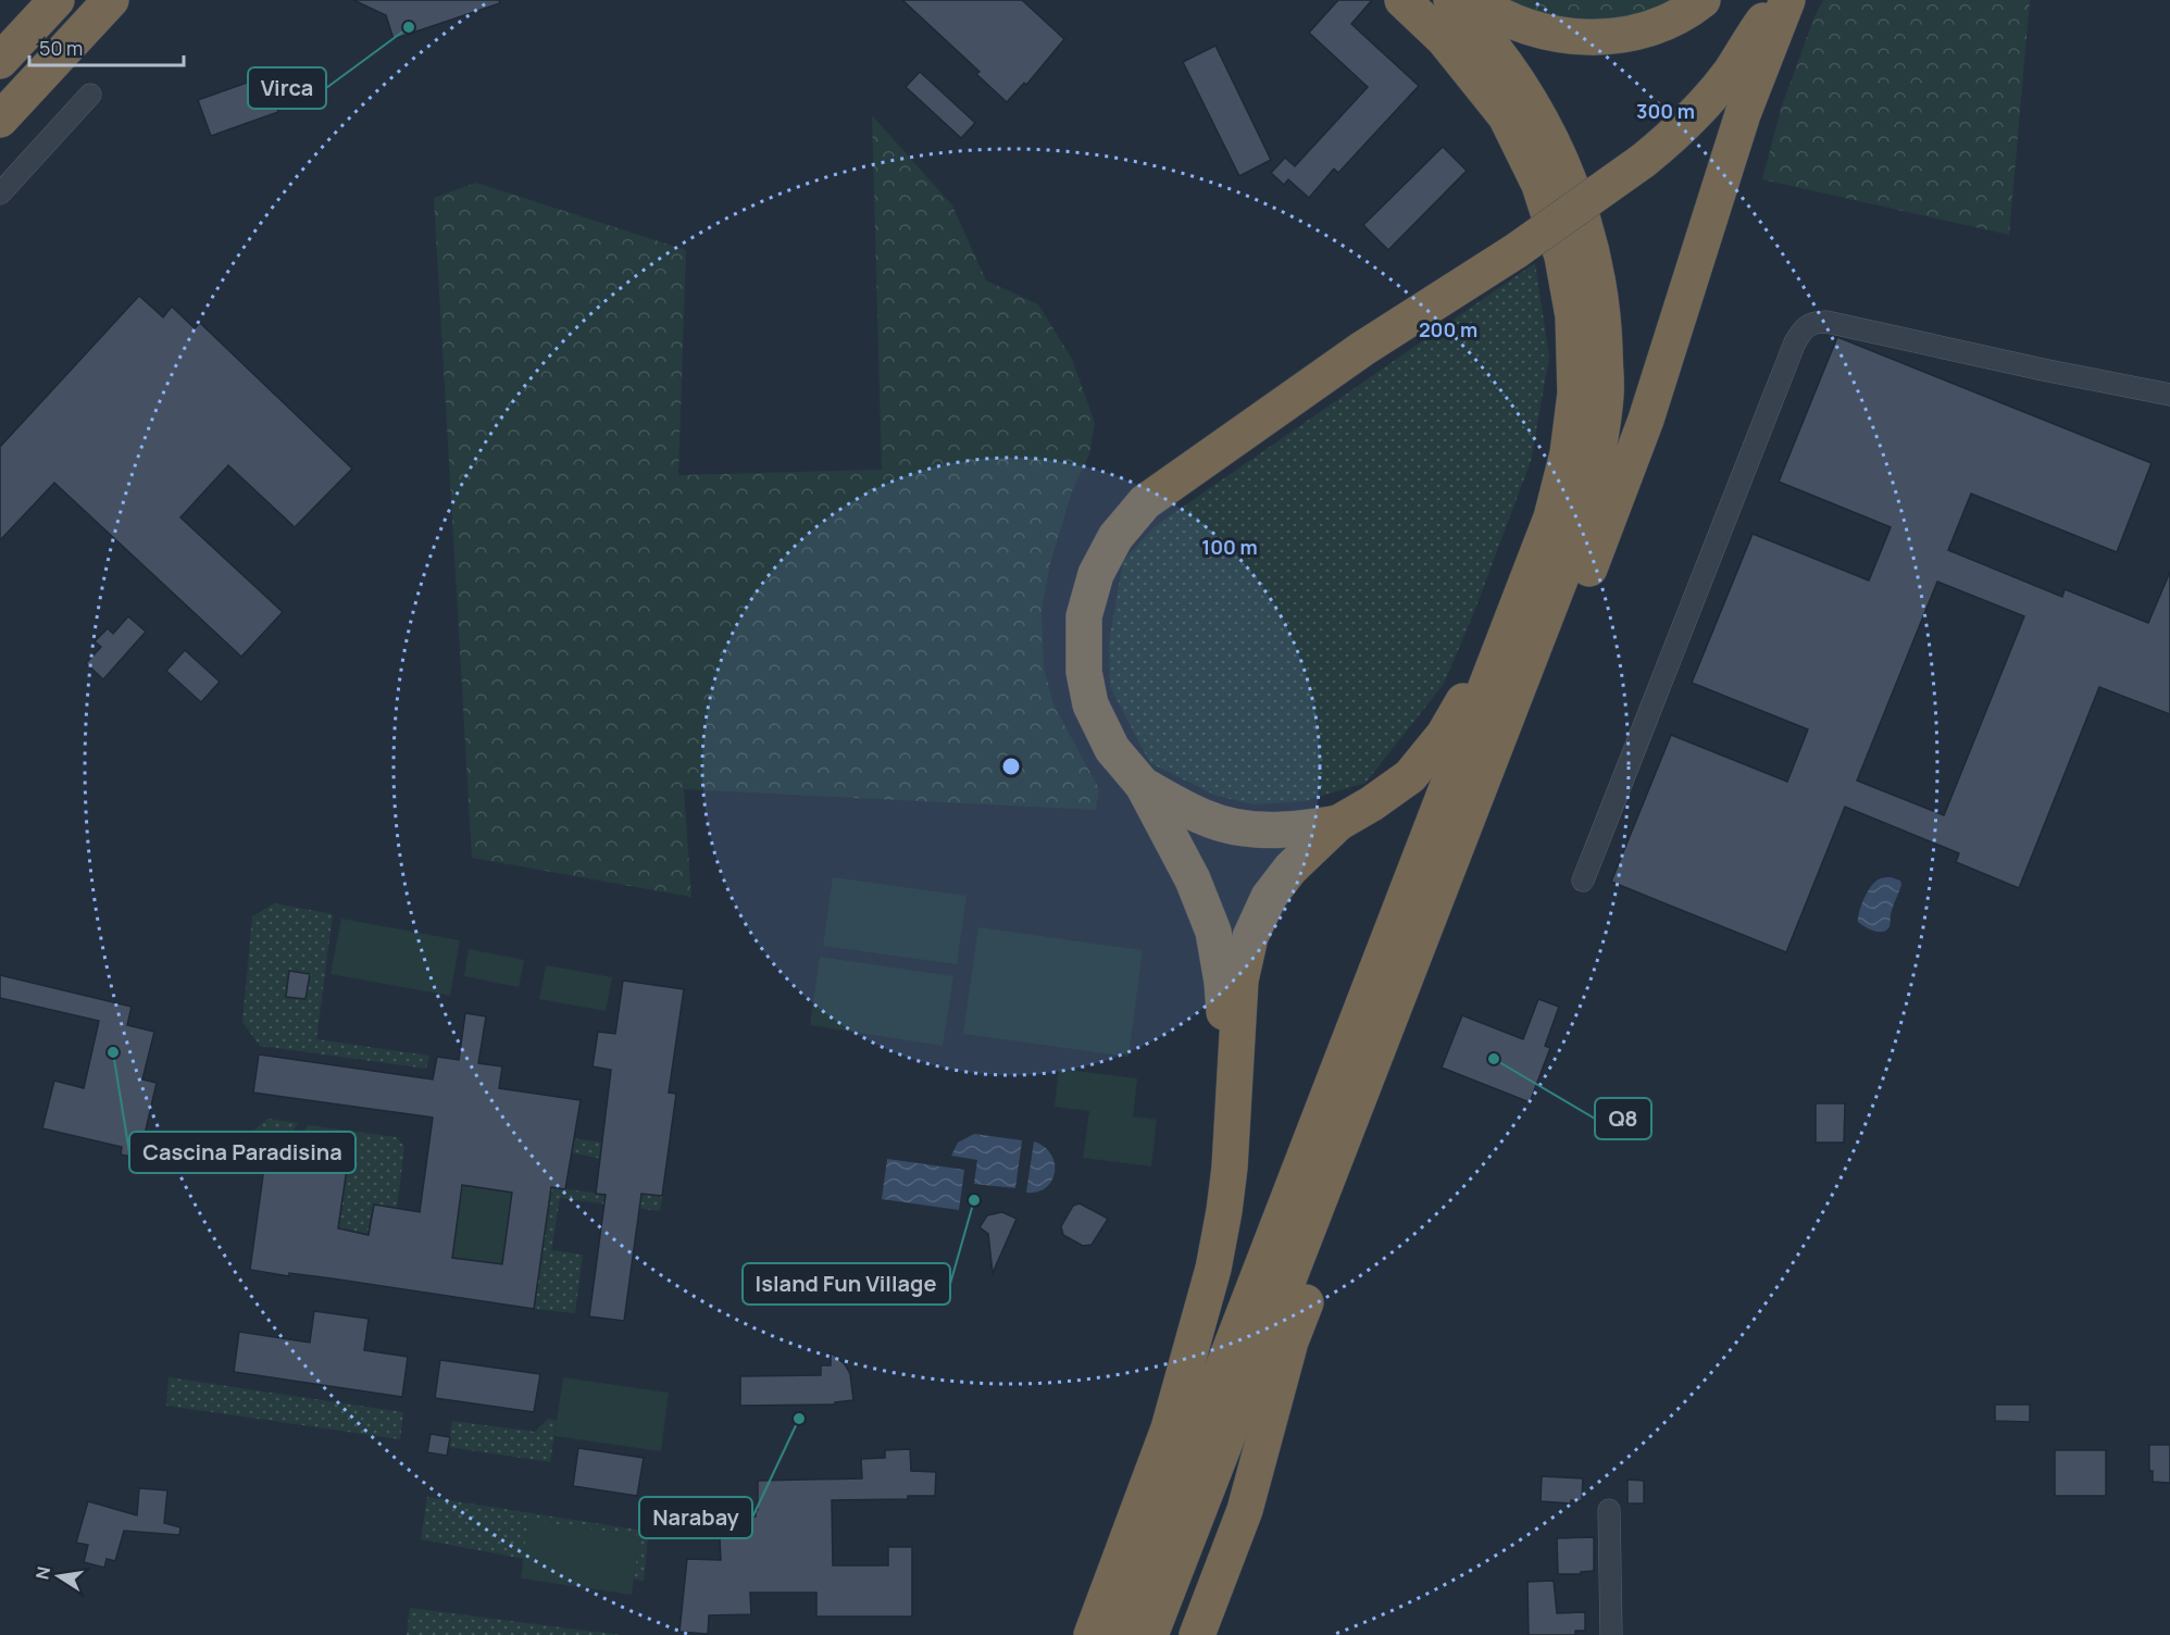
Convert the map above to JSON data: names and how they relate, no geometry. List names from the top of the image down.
{
  "places": [
    "Virca",
    "Cascina Paradisina",
    "Q8",
    "Island Fun Village",
    "Narabay"
  ],
  "scale_bar": "50 m",
  "north": "left",
  "rings": ["300 m", "200 m", "100 m"]
}
